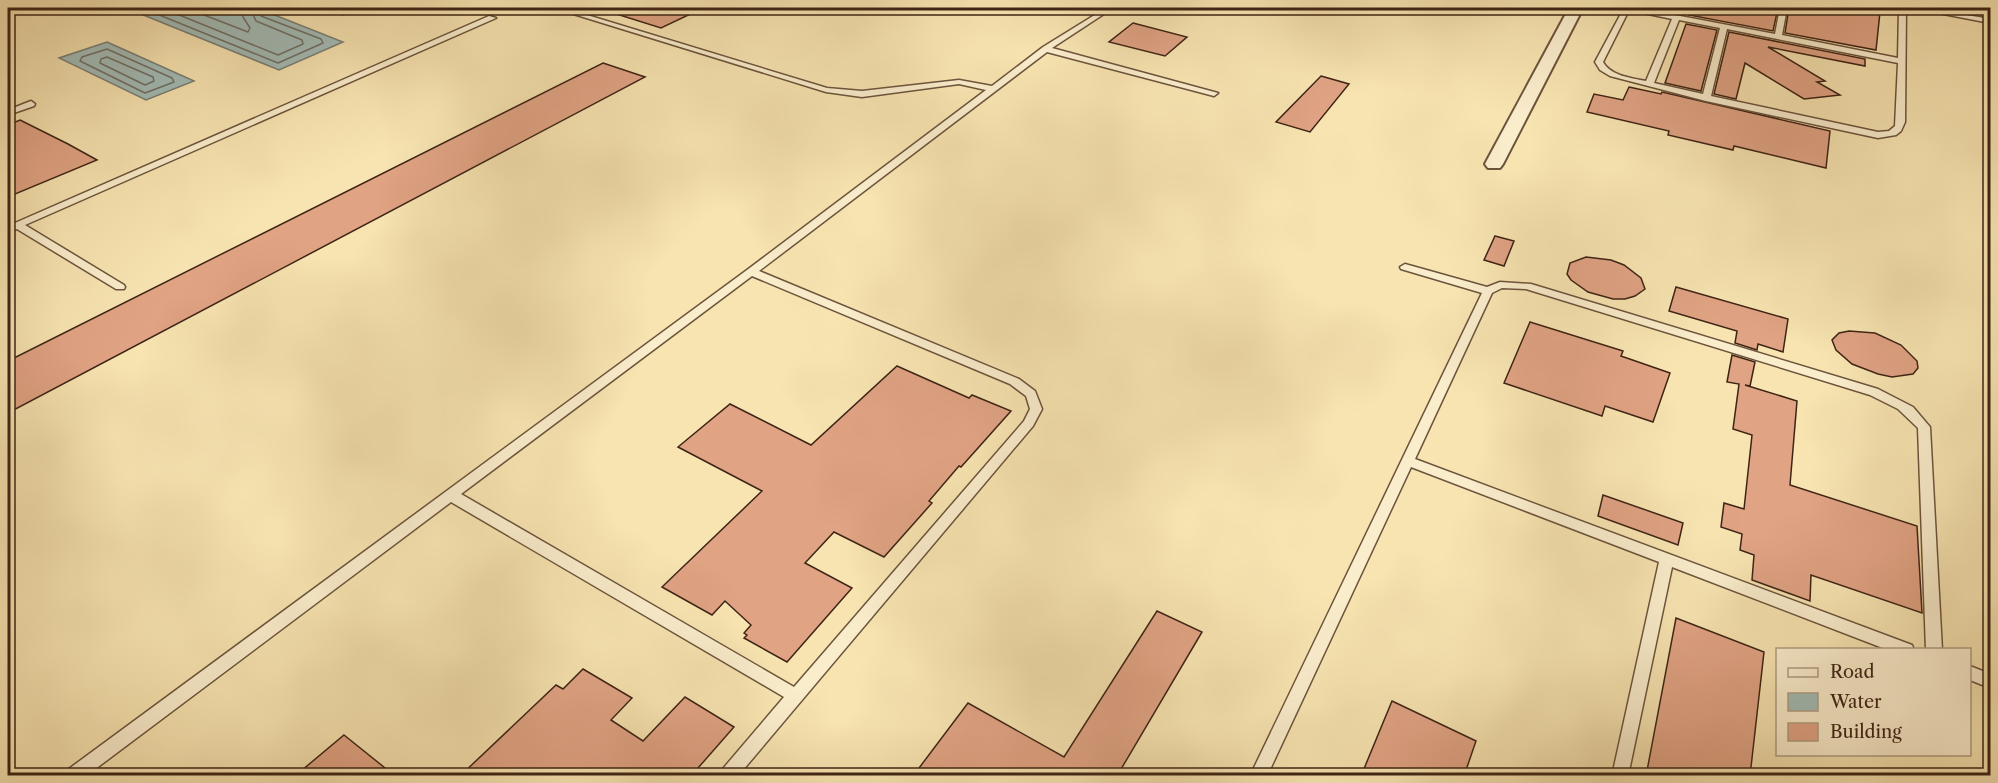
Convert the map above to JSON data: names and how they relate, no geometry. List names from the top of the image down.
{
  "legend": ["Road", "Water", "Building"]
}
